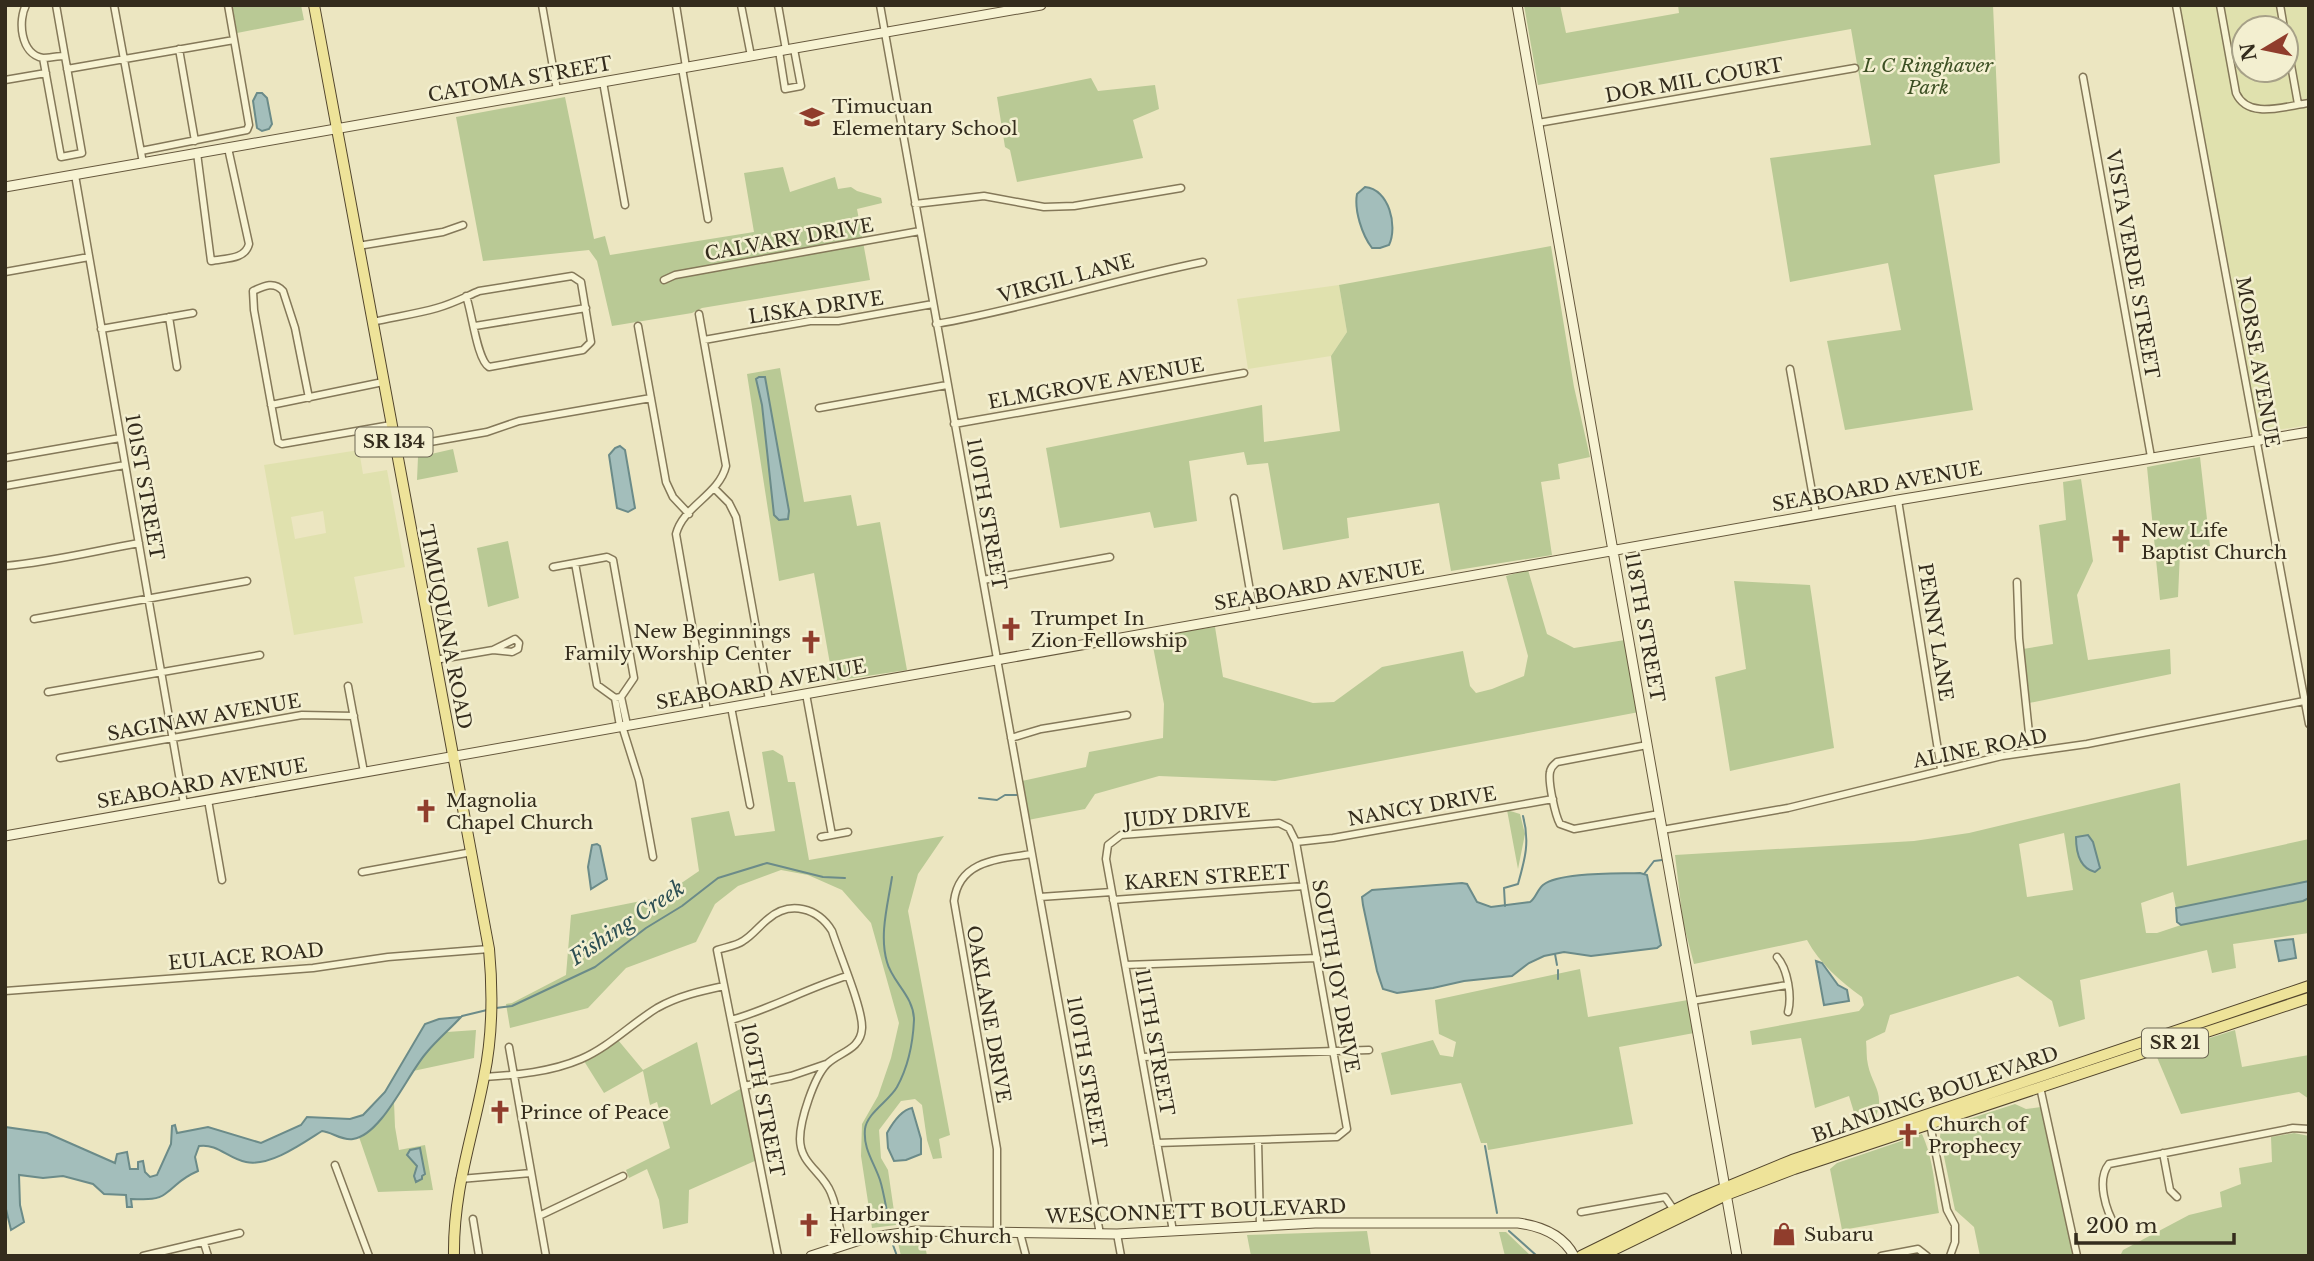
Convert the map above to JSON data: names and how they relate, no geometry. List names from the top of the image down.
{
  "streets": {
    "main road": [
      "SR 134",
      "TIMUQUANA ROAD",
      "SR 21",
      "BLANDING BOULEVARD"
    ],
    "street": [
      "CATOMA STREET",
      "DOR MIL COURT",
      "CALVARY DRIVE",
      "VISTA VERDE STREET",
      "VIRGIL LANE",
      "LISKA DRIVE",
      "MORSE AVENUE",
      "ELMGROVE AVENUE",
      "SEABOARD AVENUE",
      "101ST STREET",
      "110TH STREET",
      "118TH STREET",
      "PENNY LANE",
      "SAGINAW AVENUE",
      "ALINE ROAD",
      "NANCY DRIVE",
      "JUDY DRIVE",
      "KAREN STREET",
      "EULACE ROAD",
      "SOUTH JOY DRIVE",
      "OAKLANE DRIVE",
      "111TH STREET",
      "105TH STREET",
      "WESCONNETT BOULEVARD"
    ]
  },
  "crossings": [
    ["CATOMA STREET", "101ST STREET"],
    ["CATOMA STREET", "110TH STREET"],
    ["CATOMA STREET", "TIMUQUANA ROAD"],
    ["DOR MIL COURT", "118TH STREET"],
    ["CALVARY DRIVE", "110TH STREET"],
    ["VISTA VERDE STREET", "SEABOARD AVENUE"],
    ["VIRGIL LANE", "110TH STREET"],
    ["LISKA DRIVE", "110TH STREET"],
    ["MORSE AVENUE", "SEABOARD AVENUE"],
    ["MORSE AVENUE", "ALINE ROAD"],
    ["ELMGROVE AVENUE", "110TH STREET"],
    ["SEABOARD AVENUE", "101ST STREET"],
    ["SEABOARD AVENUE", "110TH STREET"],
    ["SEABOARD AVENUE", "TIMUQUANA ROAD"],
    ["SEABOARD AVENUE", "118TH STREET"],
    ["SEABOARD AVENUE", "PENNY LANE"],
    ["101ST STREET", "SAGINAW AVENUE"],
    ["110TH STREET", "KAREN STREET"],
    ["110TH STREET", "OAKLANE DRIVE"],
    ["110TH STREET", "WESCONNETT BOULEVARD"],
    ["TIMUQUANA ROAD", "EULACE ROAD"],
    ["118TH STREET", "ALINE ROAD"],
    ["118TH STREET", "BLANDING BOULEVARD"],
    ["PENNY LANE", "ALINE ROAD"],
    ["NANCY DRIVE", "SOUTH JOY DRIVE"],
    ["JUDY DRIVE", "SOUTH JOY DRIVE"],
    ["JUDY DRIVE", "111TH STREET"],
    ["KAREN STREET", "SOUTH JOY DRIVE"],
    ["KAREN STREET", "111TH STREET"],
    ["OAKLANE DRIVE", "WESCONNETT BOULEVARD"],
    ["111TH STREET", "WESCONNETT BOULEVARD"]
  ],
  "water": ["Fishing Creek"],
  "parks": ["L C Ringhaver Park"],
  "places": {
    "school or university": ["Timucuan Elementary School"],
    "church": [
      "New Life Baptist Church",
      "Trumpet In Zion Fellowship",
      "New Beginnings Family Worship Center",
      "Magnolia Chapel Church",
      "Prince of Peace",
      "Church of Prophecy",
      "Harbinger Fellowship Church"
    ],
    "shop": ["Subaru"]
  },
  "scale_bar": "200 m",
  "north": "left"
}
